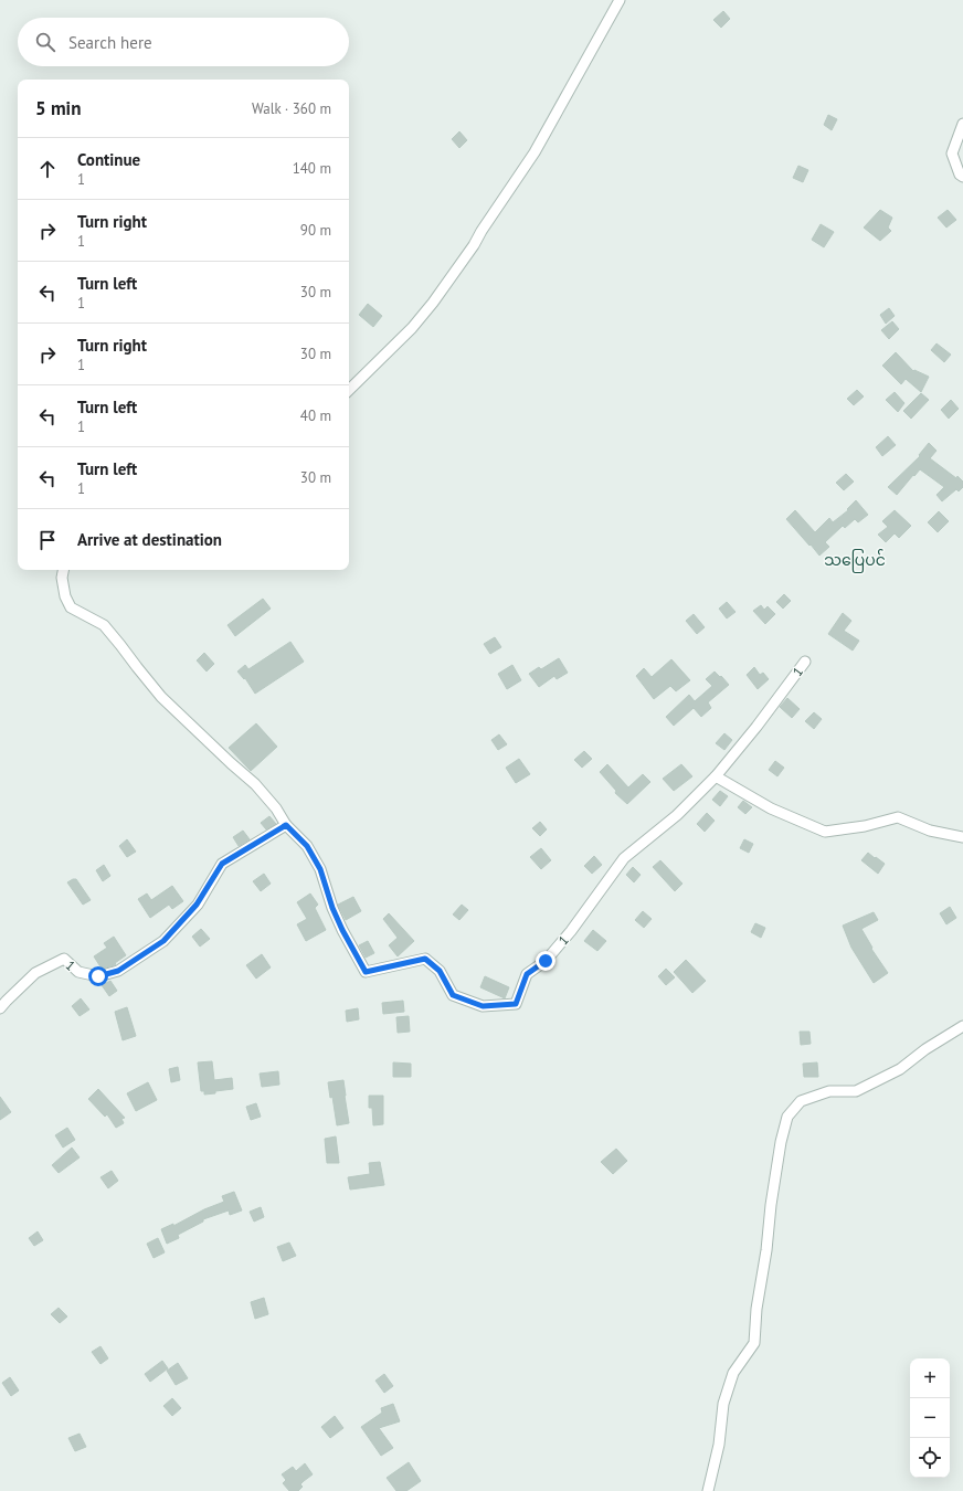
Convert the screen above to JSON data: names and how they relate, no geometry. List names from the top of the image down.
{
  "streets": {
    "street": ["1"]
  },
  "districts": ["သပြေပင်"],
  "page": {
    "search": "Search here",
    "heading": ["5 min", "Walk · 360 m"],
    "list": [
      ["Continue", "1", "140 m"],
      ["Turn right", "1", "90 m"],
      ["Turn left", "1", "30 m"],
      ["Turn right", "1", "30 m"],
      ["Turn left", "1", "40 m"],
      ["Turn left", "1", "30 m"],
      "Arrive at destination"
    ],
    "map_buttons": ["+", "−"]
  }
}
